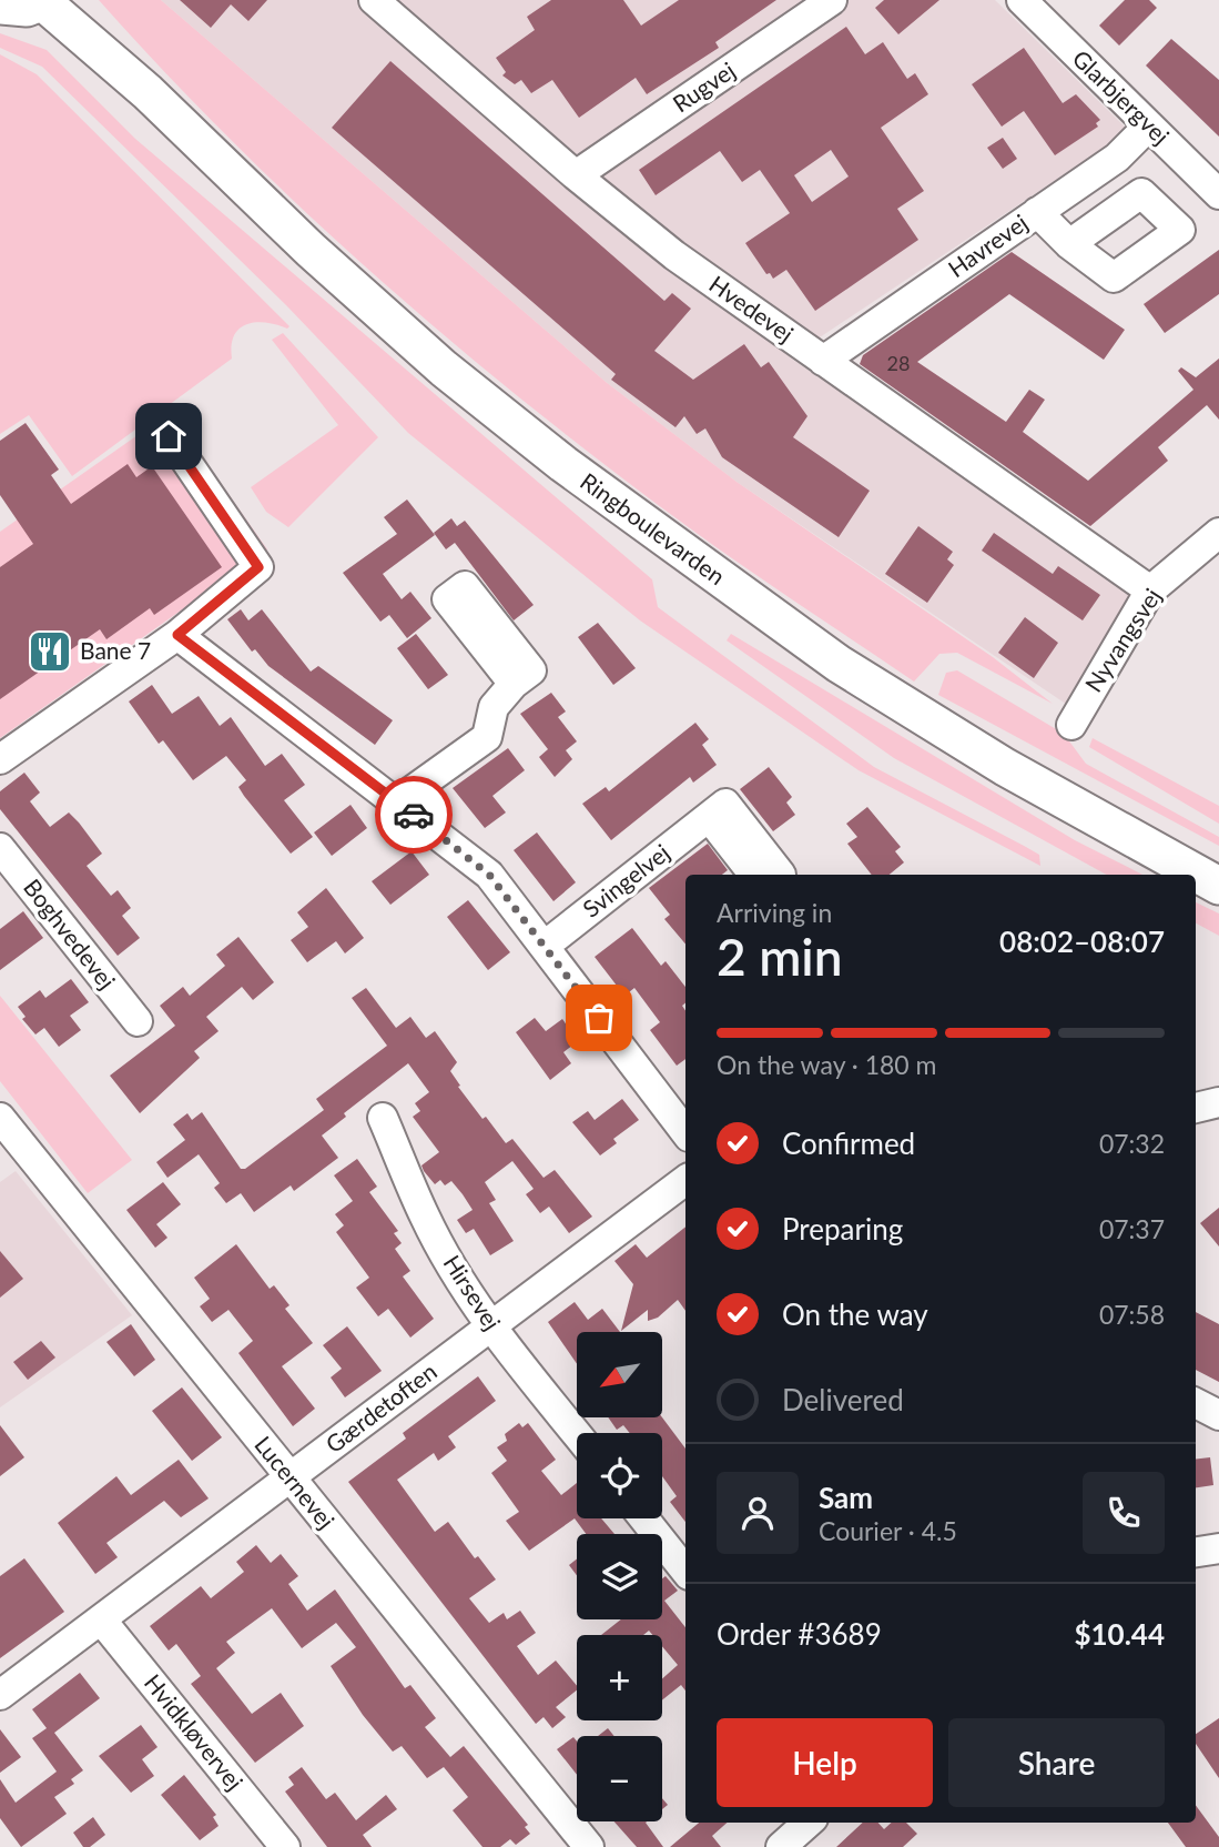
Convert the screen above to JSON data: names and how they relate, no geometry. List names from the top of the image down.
{
  "streets": {
    "main road": ["Ringboulevarden"],
    "street": [
      "Rugvej",
      "Glarbjergvej",
      "Havrevej",
      "Hvedevej",
      "Nyvangsvej",
      "Svingelvej",
      "Boghvedevej",
      "Hirsevej",
      "Gærdetoften",
      "Lucernevej",
      "Hvidkløvervej"
    ]
  },
  "crossings": [
    ["Rugvej", "Hvedevej"],
    ["Glarbjergvej", "Havrevej"],
    ["Havrevej", "Hvedevej"],
    ["Hvedevej", "Nyvangsvej"],
    ["Hirsevej", "Gærdetoften"],
    ["Gærdetoften", "Lucernevej"],
    ["Gærdetoften", "Hvidkløvervej"]
  ],
  "places": {
    "restaurant": ["Bane 7"]
  },
  "house_numbers": ["28"],
  "north": "bottom left",
  "page": {
    "heading": ["2 min", "Arriving in", "08:02–08:07"],
    "panel": [
      "Sam",
      "Courier · 4.5",
      "Order #3689",
      "$10.44"
    ],
    "bar": "On the way · 180 m",
    "list": [
      ["Confirmed", "07:32"],
      ["Preparing", "07:37"],
      ["On the way", "07:58"],
      "Delivered"
    ],
    "map_buttons": ["+", "−"],
    "buttons": ["Help", "Share"]
  }
}
